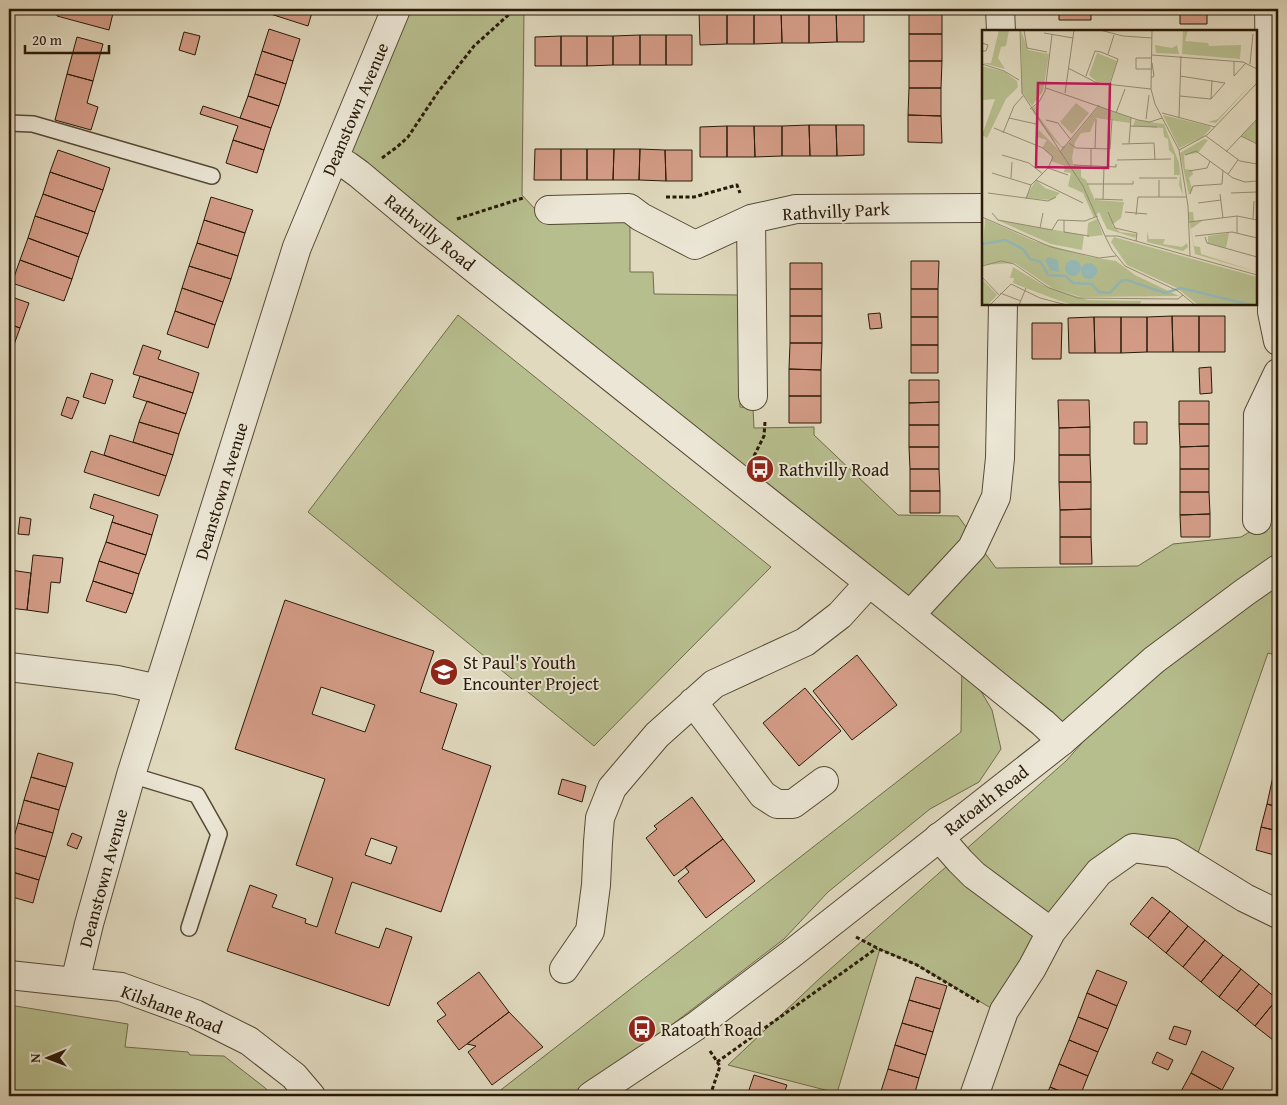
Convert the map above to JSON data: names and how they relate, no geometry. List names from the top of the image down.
{
  "streets": {
    "street": [
      "Deanstown Avenue",
      "Rathvilly Park",
      "Rathvilly Road",
      "Ratoath Road",
      "Kilshane Road"
    ]
  },
  "crossings": [
    ["Deanstown Avenue", "Rathvilly Road"],
    ["Deanstown Avenue", "Kilshane Road"],
    ["Rathvilly Road", "Ratoath Road"]
  ],
  "places": {
    "bus stop": ["Rathvilly Road", "Ratoath Road"],
    "school or university": ["St Paul's Youth Encounter Project"]
  },
  "scale_bar": "20 m",
  "north": "left"
}
